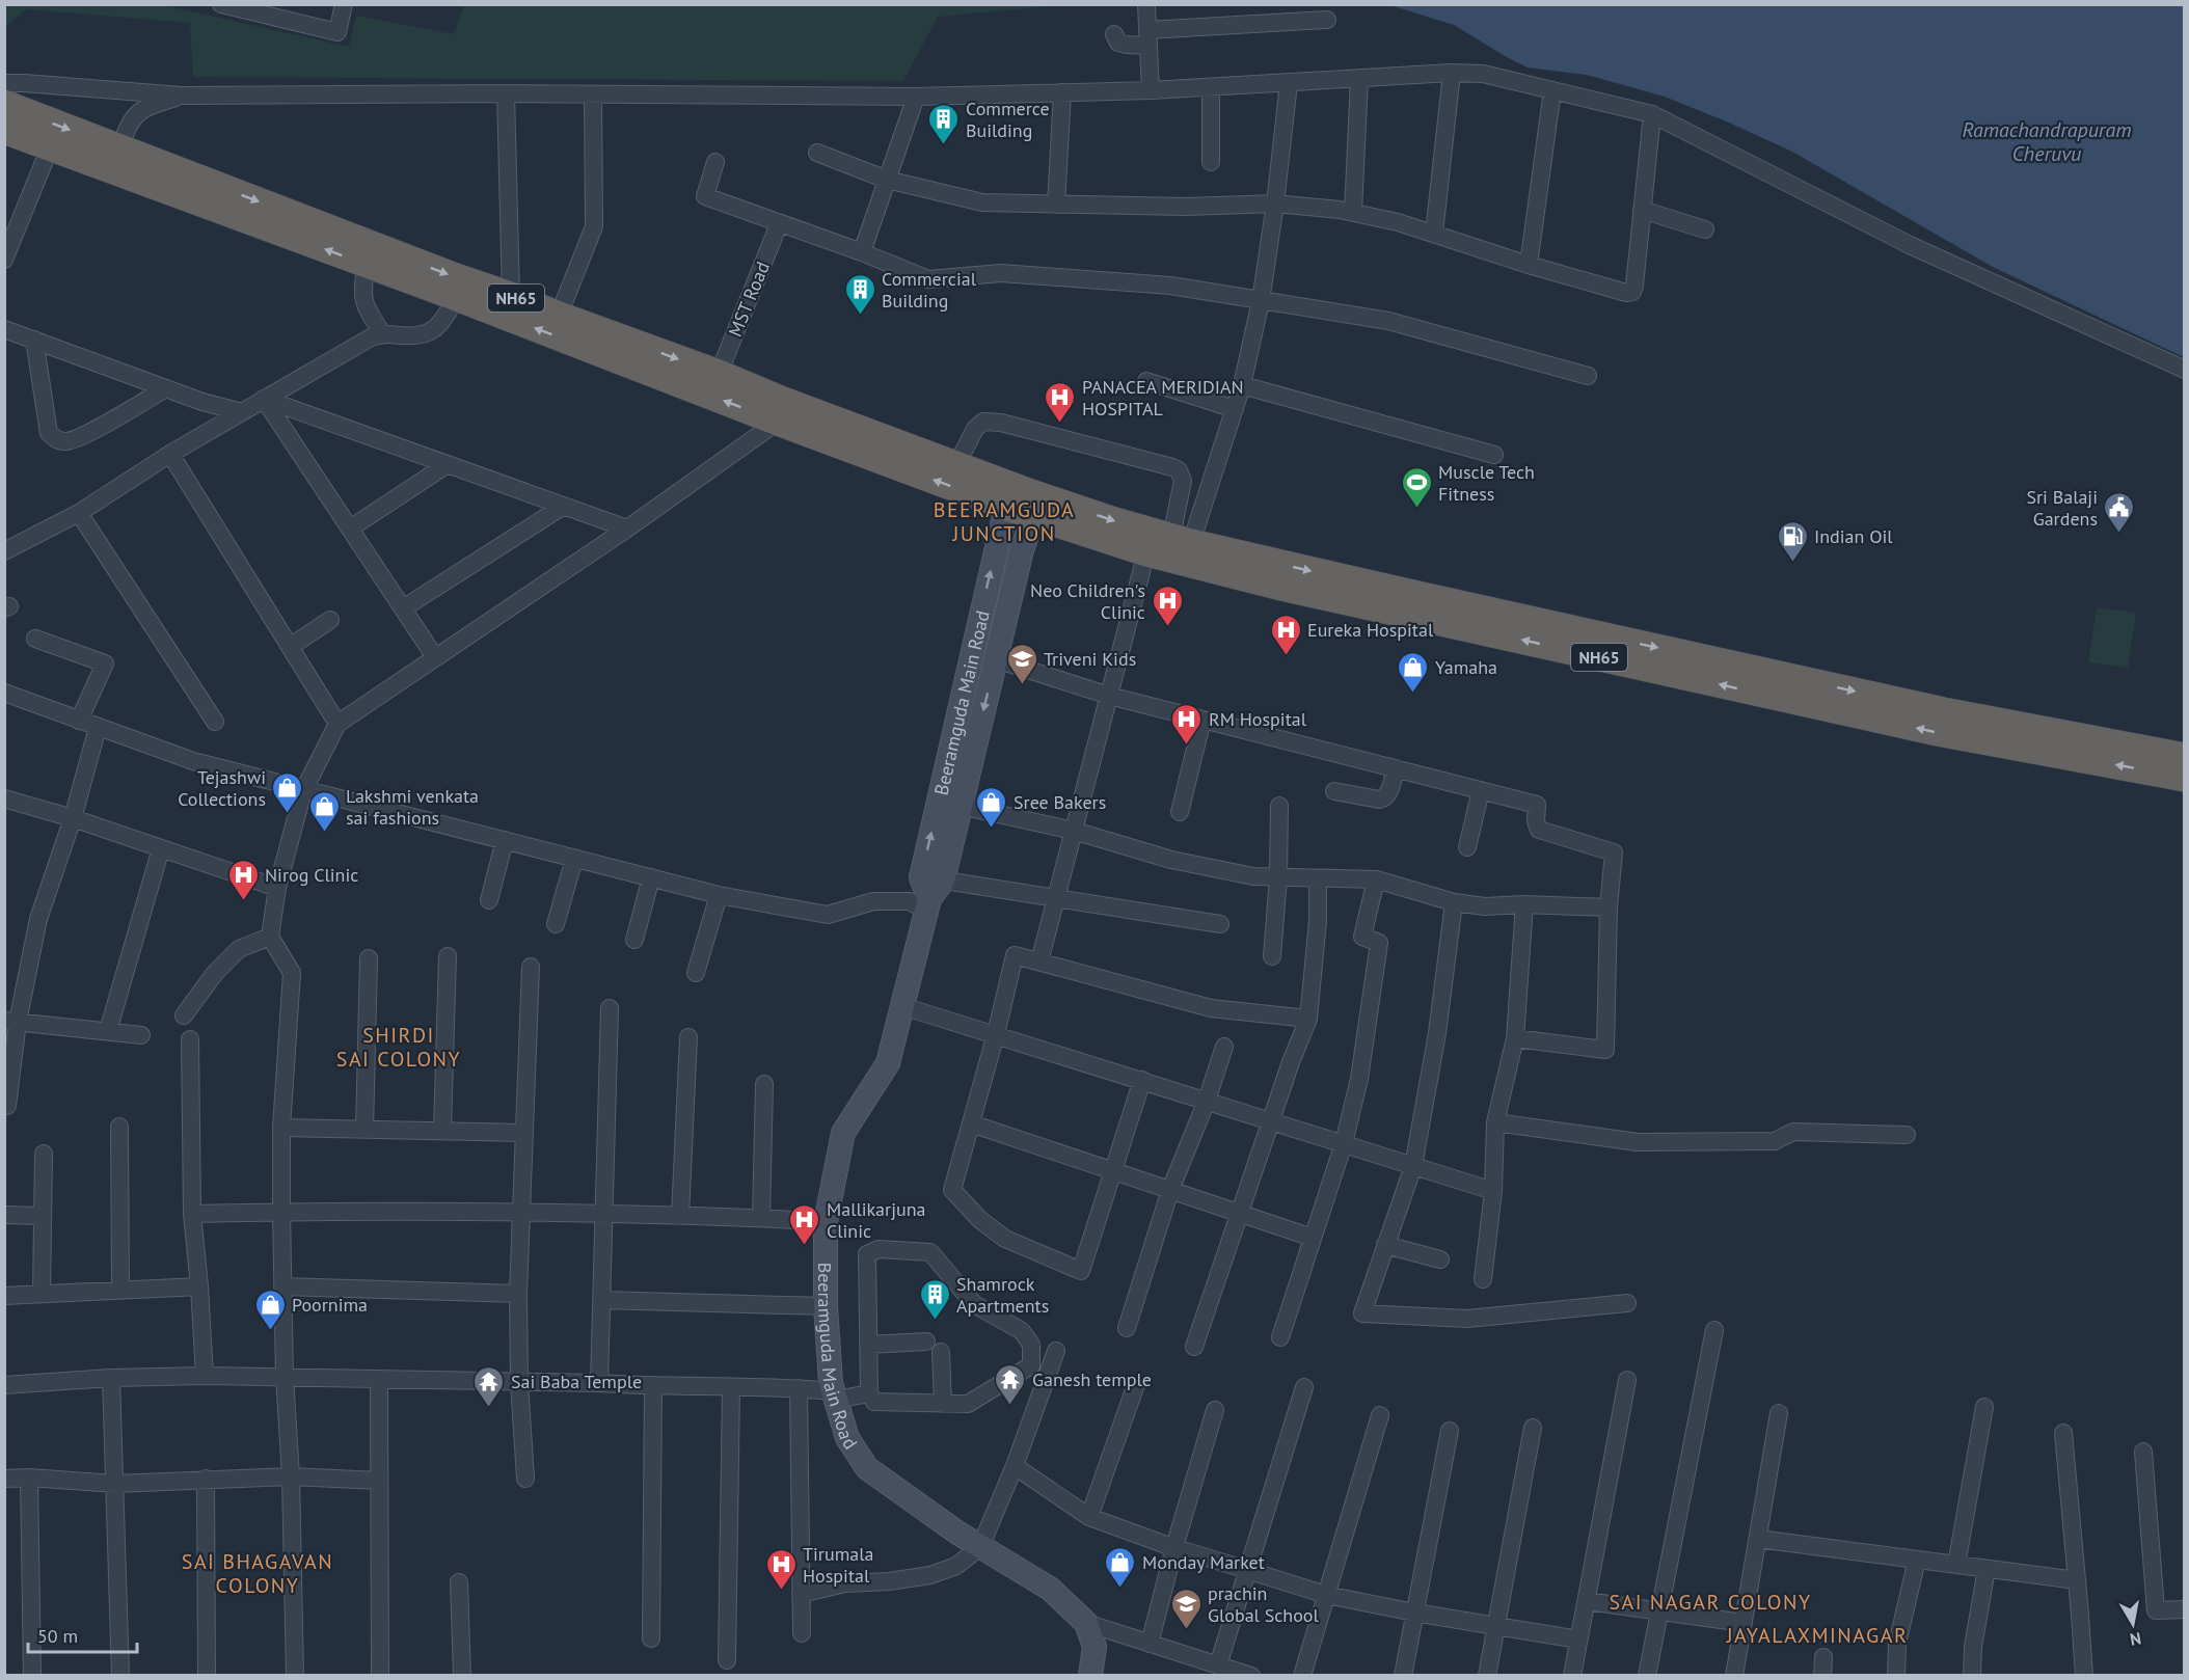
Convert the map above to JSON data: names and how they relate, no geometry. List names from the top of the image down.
{
  "streets": {
    "highway": ["NH65"],
    "main road": ["Beeramguda Main Road"],
    "street": ["MST Road"]
  },
  "crossings": [
    ["NH65", "MST Road"],
    ["NH65", "Beeramguda Main Road"]
  ],
  "districts": [
    "BEERAMGUDA JUNCTION",
    "SHIRDI SAI COLONY",
    "SAI BHAGAVAN COLONY",
    "SAI NAGAR COLONY",
    "JAYALAXMINAGAR"
  ],
  "water": ["Ramachandrapuram Cheruvu"],
  "places": {
    "building": ["Commerce Building", "Commercial Building", "Shamrock Apartments"],
    "hospital": [
      "PANACEA MERIDIAN HOSPITAL",
      "Neo Children's Clinic",
      "Eureka Hospital",
      "RM Hospital",
      "Nirog Clinic",
      "Mallikarjuna Clinic",
      "Tirumala Hospital"
    ],
    "sports": ["Muscle Tech Fitness"],
    "public building": ["Sri Balaji Gardens"],
    "fuel station": ["Indian Oil"],
    "school or university": ["Triveni Kids", "prachin Global School"],
    "shop": [
      "Yamaha",
      "Tejashwi Collections",
      "Sree Bakers",
      "Lakshmi venkata sai fashions",
      "Poornima",
      "Monday Market"
    ],
    "temple": ["Ganesh temple", "Sai Baba Temple"]
  },
  "scale_bar": "50 m",
  "north": "bottom"
}
